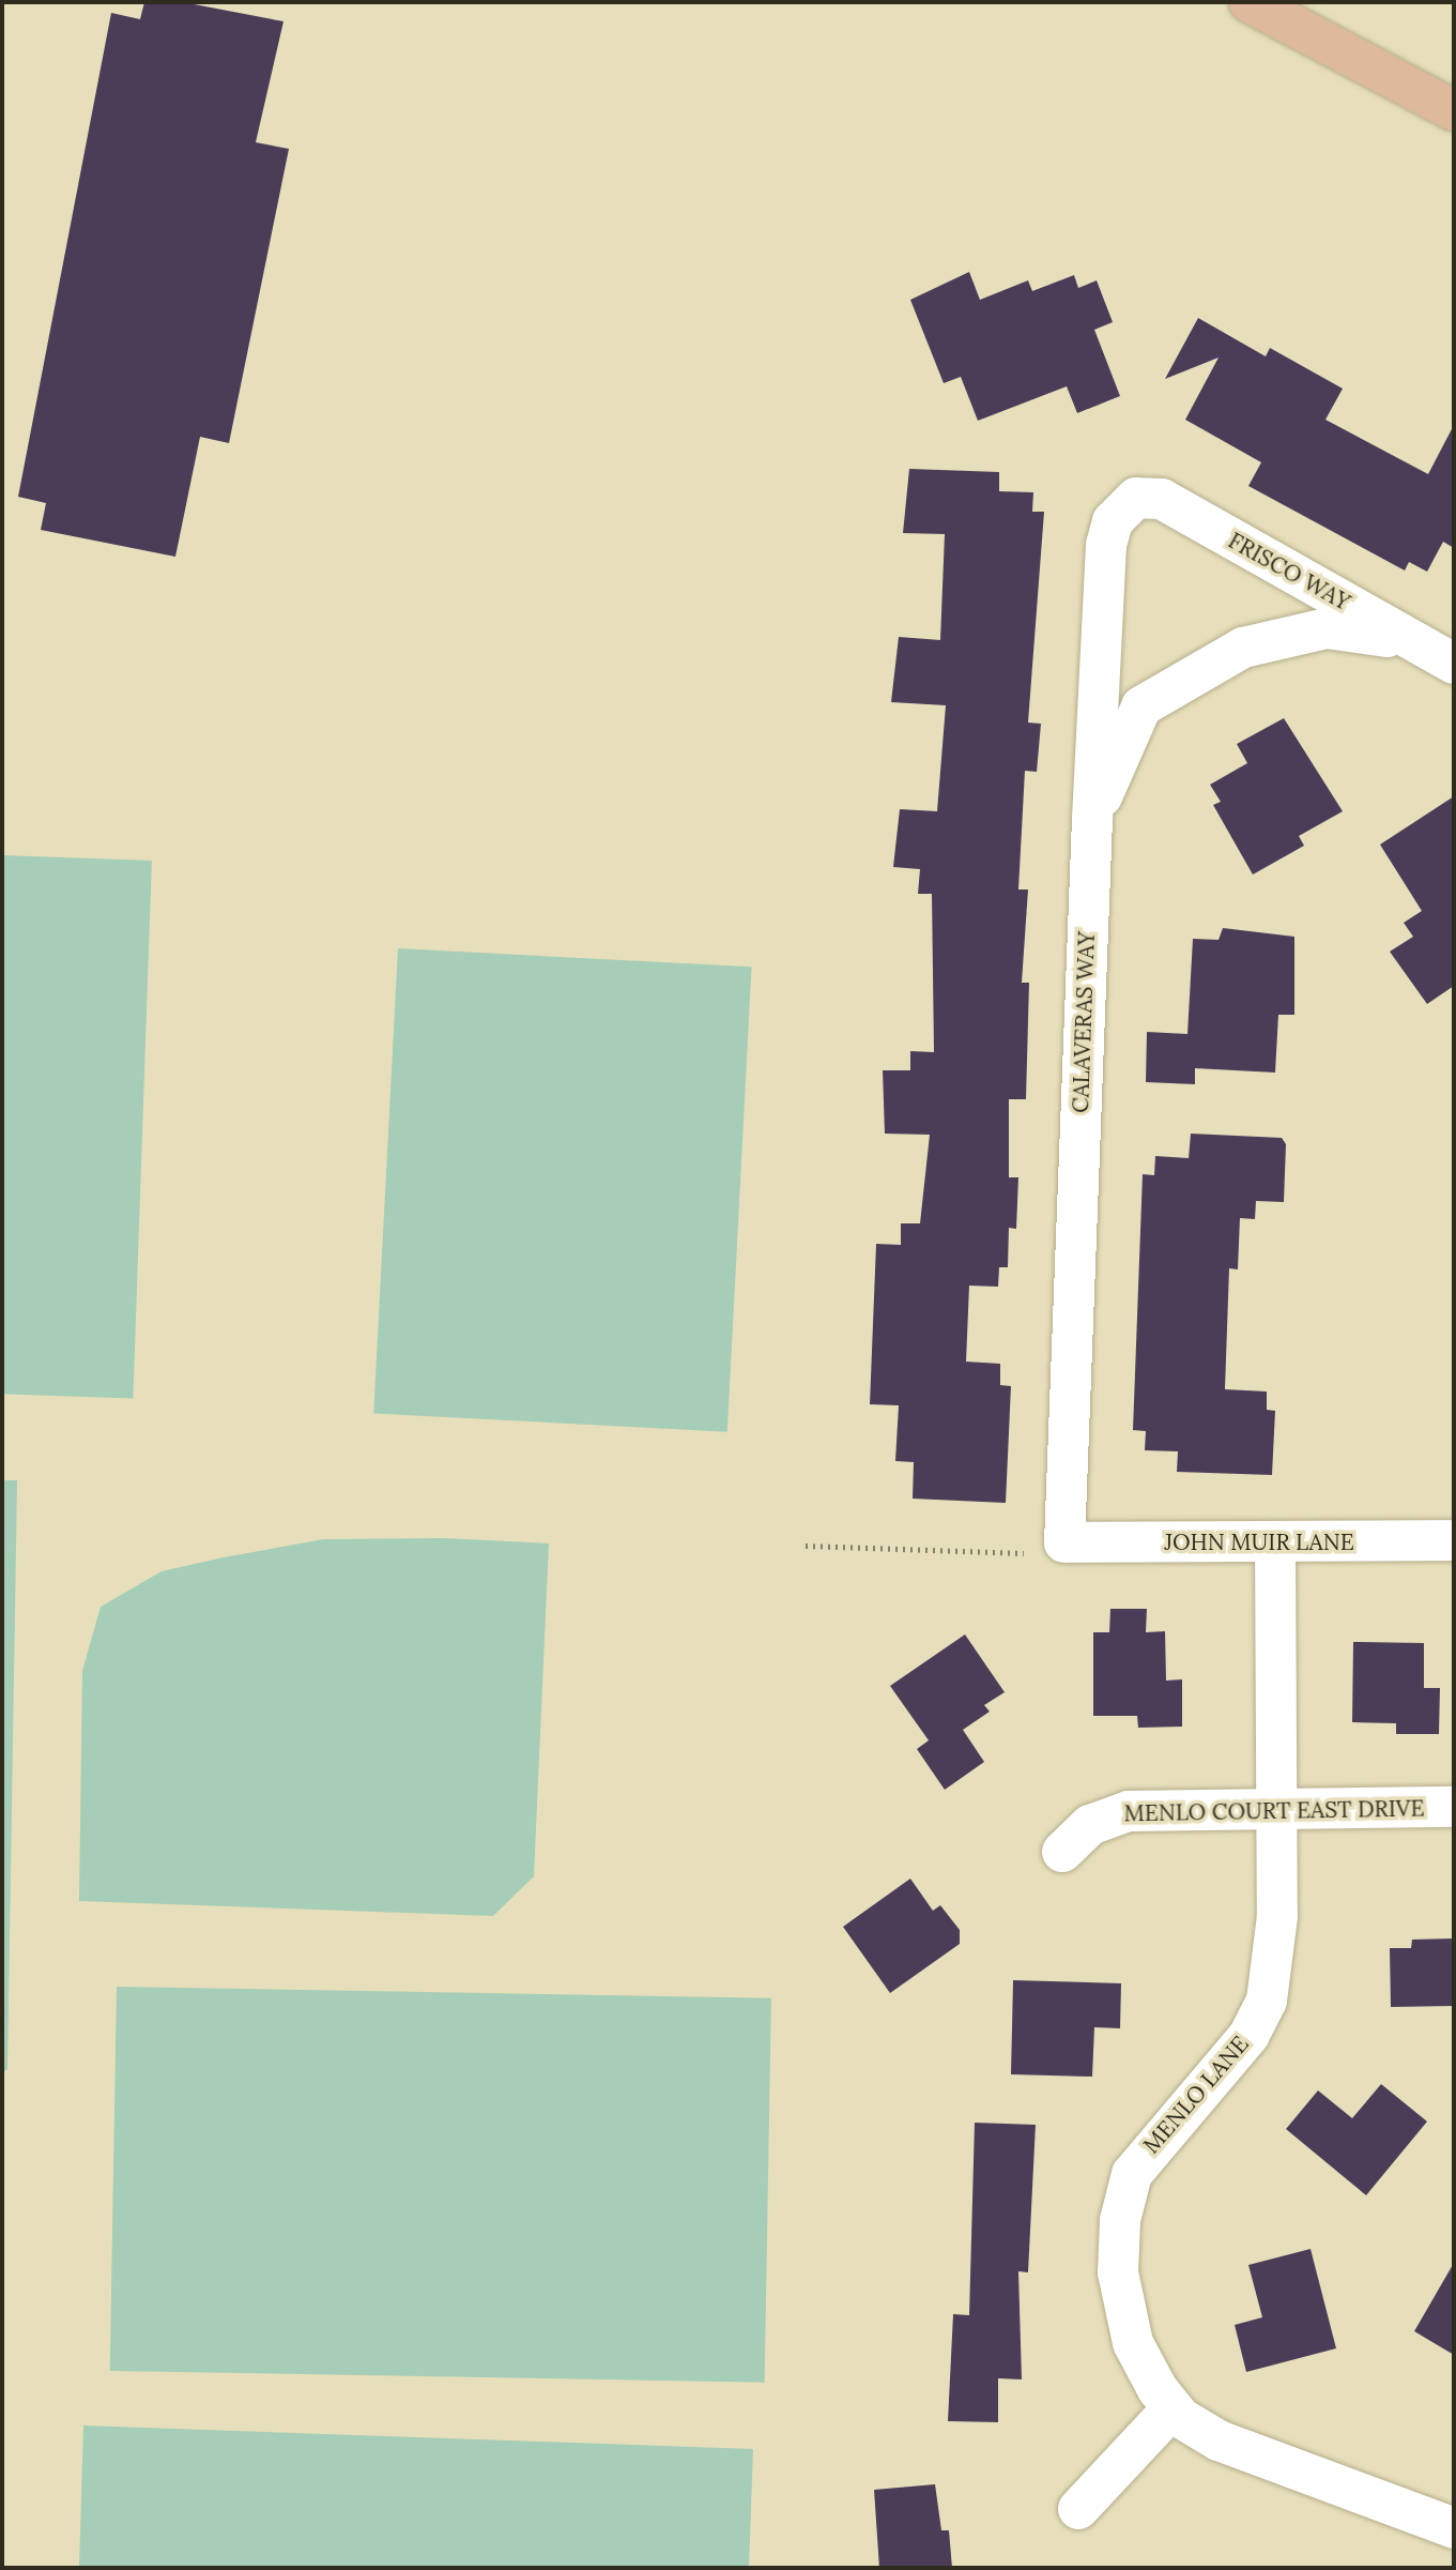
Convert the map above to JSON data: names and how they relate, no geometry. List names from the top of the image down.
{
  "streets": {
    "street": [
      "FRISCO WAY",
      "CALAVERAS WAY",
      "JOHN MUIR LANE",
      "MENLO COURT EAST DRIVE",
      "MENLO LANE"
    ]
  },
  "crossings": [
    ["FRISCO WAY", "CALAVERAS WAY"],
    ["CALAVERAS WAY", "JOHN MUIR LANE"],
    ["JOHN MUIR LANE", "MENLO LANE"],
    ["MENLO COURT EAST DRIVE", "MENLO LANE"]
  ]
}
